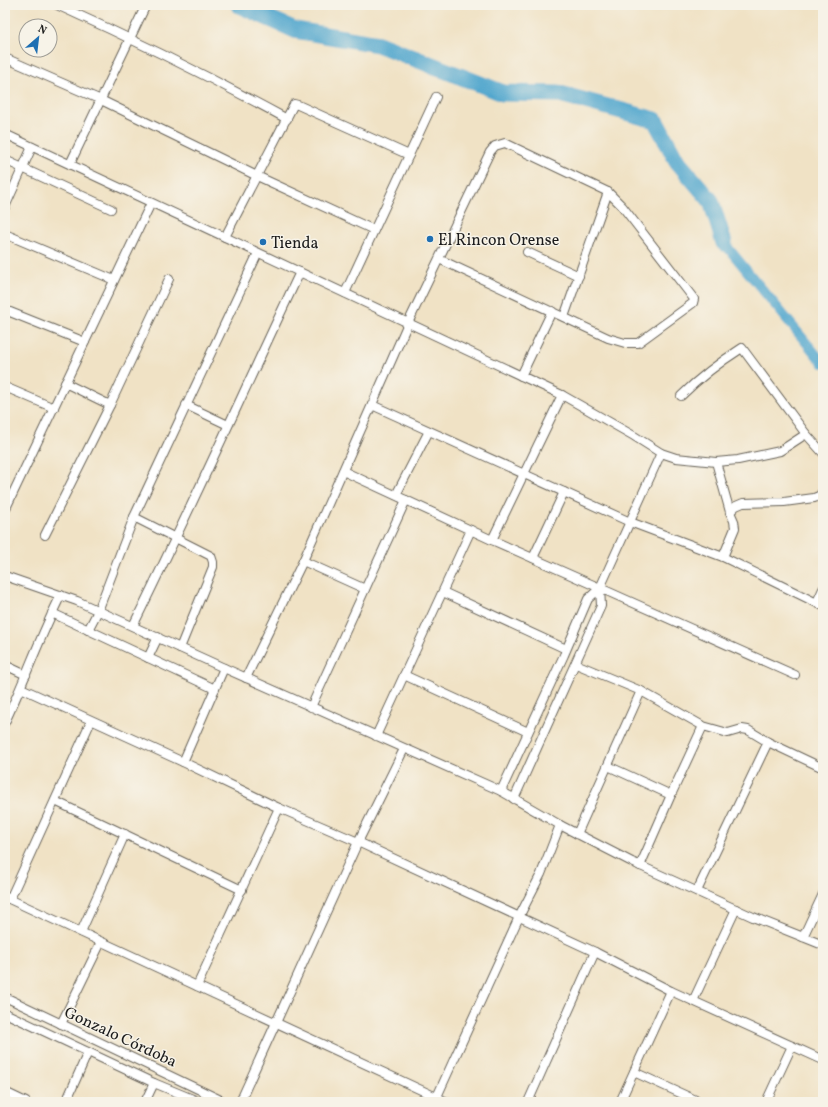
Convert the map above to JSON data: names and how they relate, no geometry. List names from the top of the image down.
{
  "streets": {
    "street": ["Gonzalo Córdoba"]
  },
  "places": ["El Rincon Orense", "Tienda"],
  "north": "top right"
}
